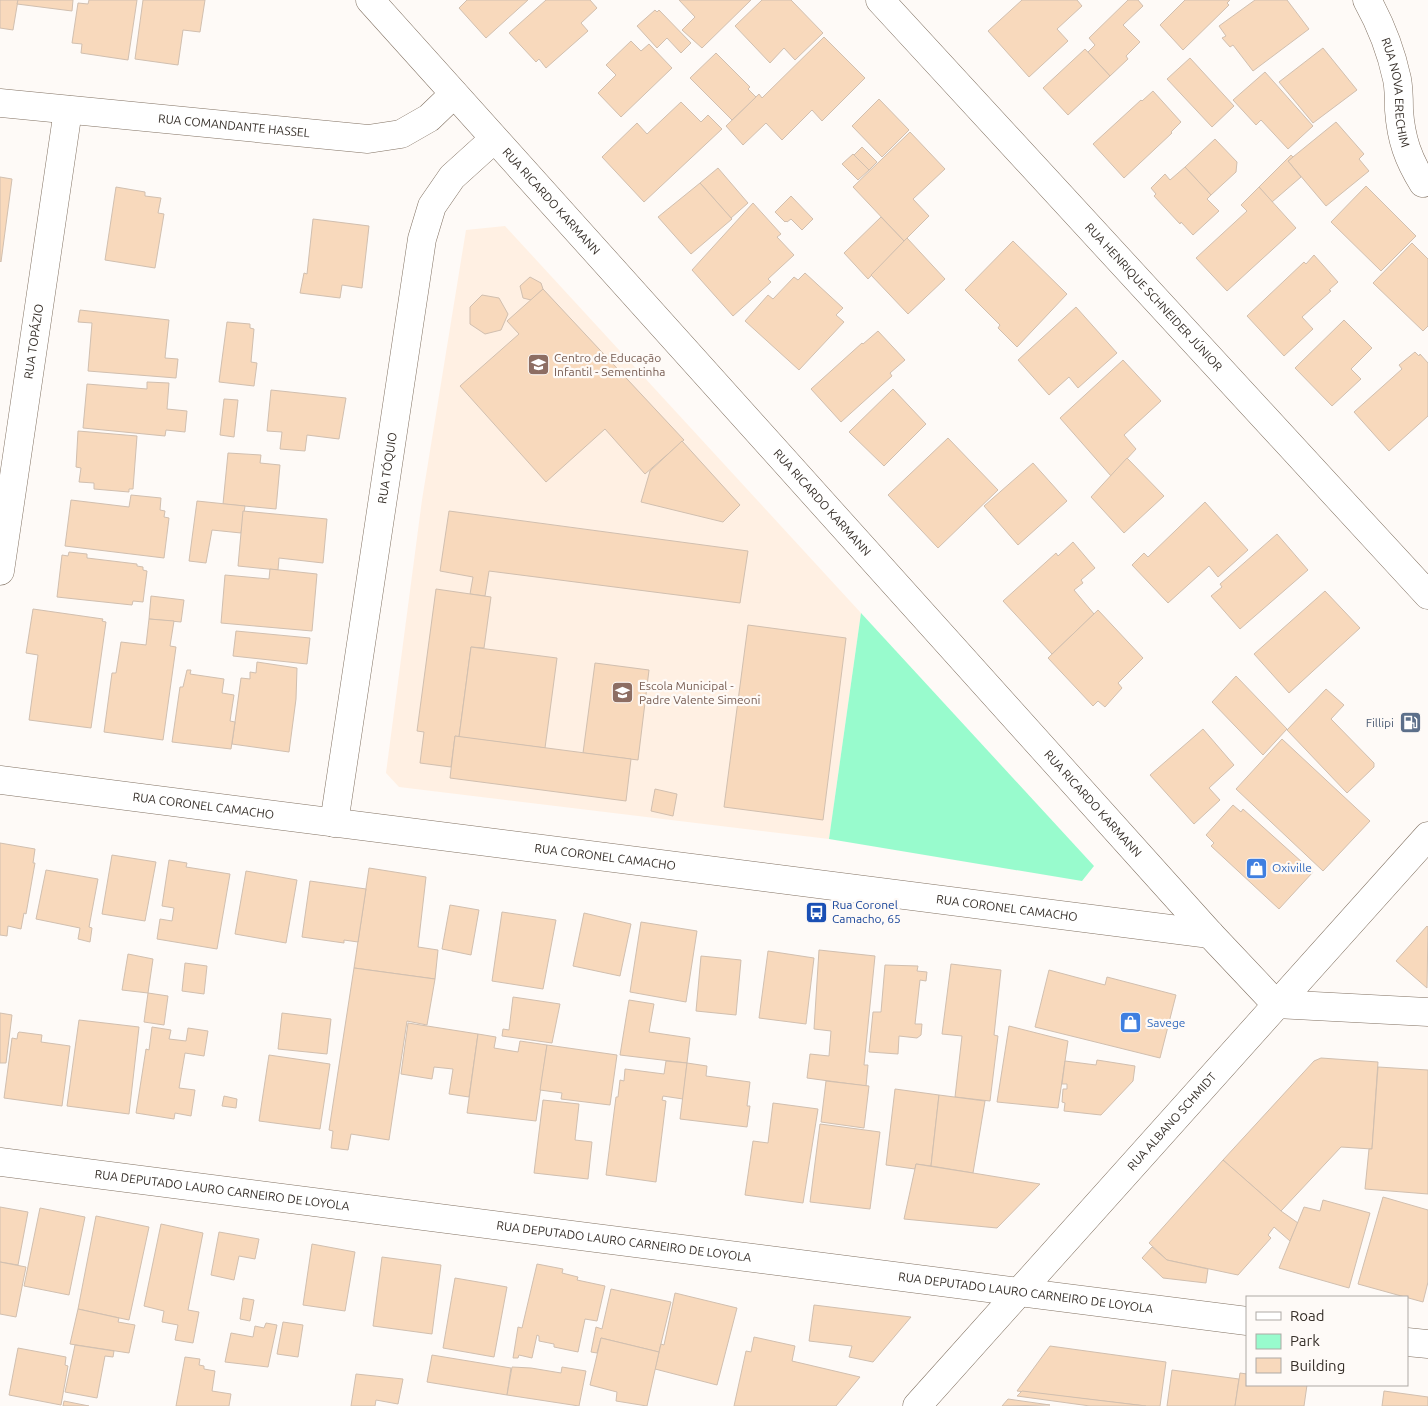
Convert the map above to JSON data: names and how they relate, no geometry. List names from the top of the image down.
{
  "streets": {
    "street": [
      "RUA NOVA ERECHIM",
      "RUA COMANDANTE HASSEL",
      "RUA RICARDO KARMANN",
      "RUA HENRIQUE SCHNEIDER JÚNIOR",
      "RUA TOPÁZIO",
      "RUA TÓQUIO",
      "RUA CORONEL CAMACHO",
      "RUA ALBANO SCHMIDT",
      "RUA DEPUTADO LAURO CARNEIRO DE LOYOLA"
    ]
  },
  "crossings": [
    ["RUA COMANDANTE HASSEL", "RUA RICARDO KARMANN"],
    ["RUA COMANDANTE HASSEL", "RUA TOPÁZIO"],
    ["RUA RICARDO KARMANN", "RUA TÓQUIO"],
    ["RUA RICARDO KARMANN", "RUA CORONEL CAMACHO"],
    ["RUA RICARDO KARMANN", "RUA ALBANO SCHMIDT"],
    ["RUA TÓQUIO", "RUA CORONEL CAMACHO"],
    ["RUA ALBANO SCHMIDT", "RUA DEPUTADO LAURO CARNEIRO DE LOYOLA"]
  ],
  "places": {
    "school or university": ["Centro de Educação Infantil - Sementinha", "Escola Municipal - Padre Valente Simeoni"],
    "fuel station": ["Fillipi"],
    "shop": ["Oxiville", "Savege"],
    "bus stop": ["Rua Coronel Camacho, 65"]
  },
  "legend": ["Road", "Park", "Building"]
}
